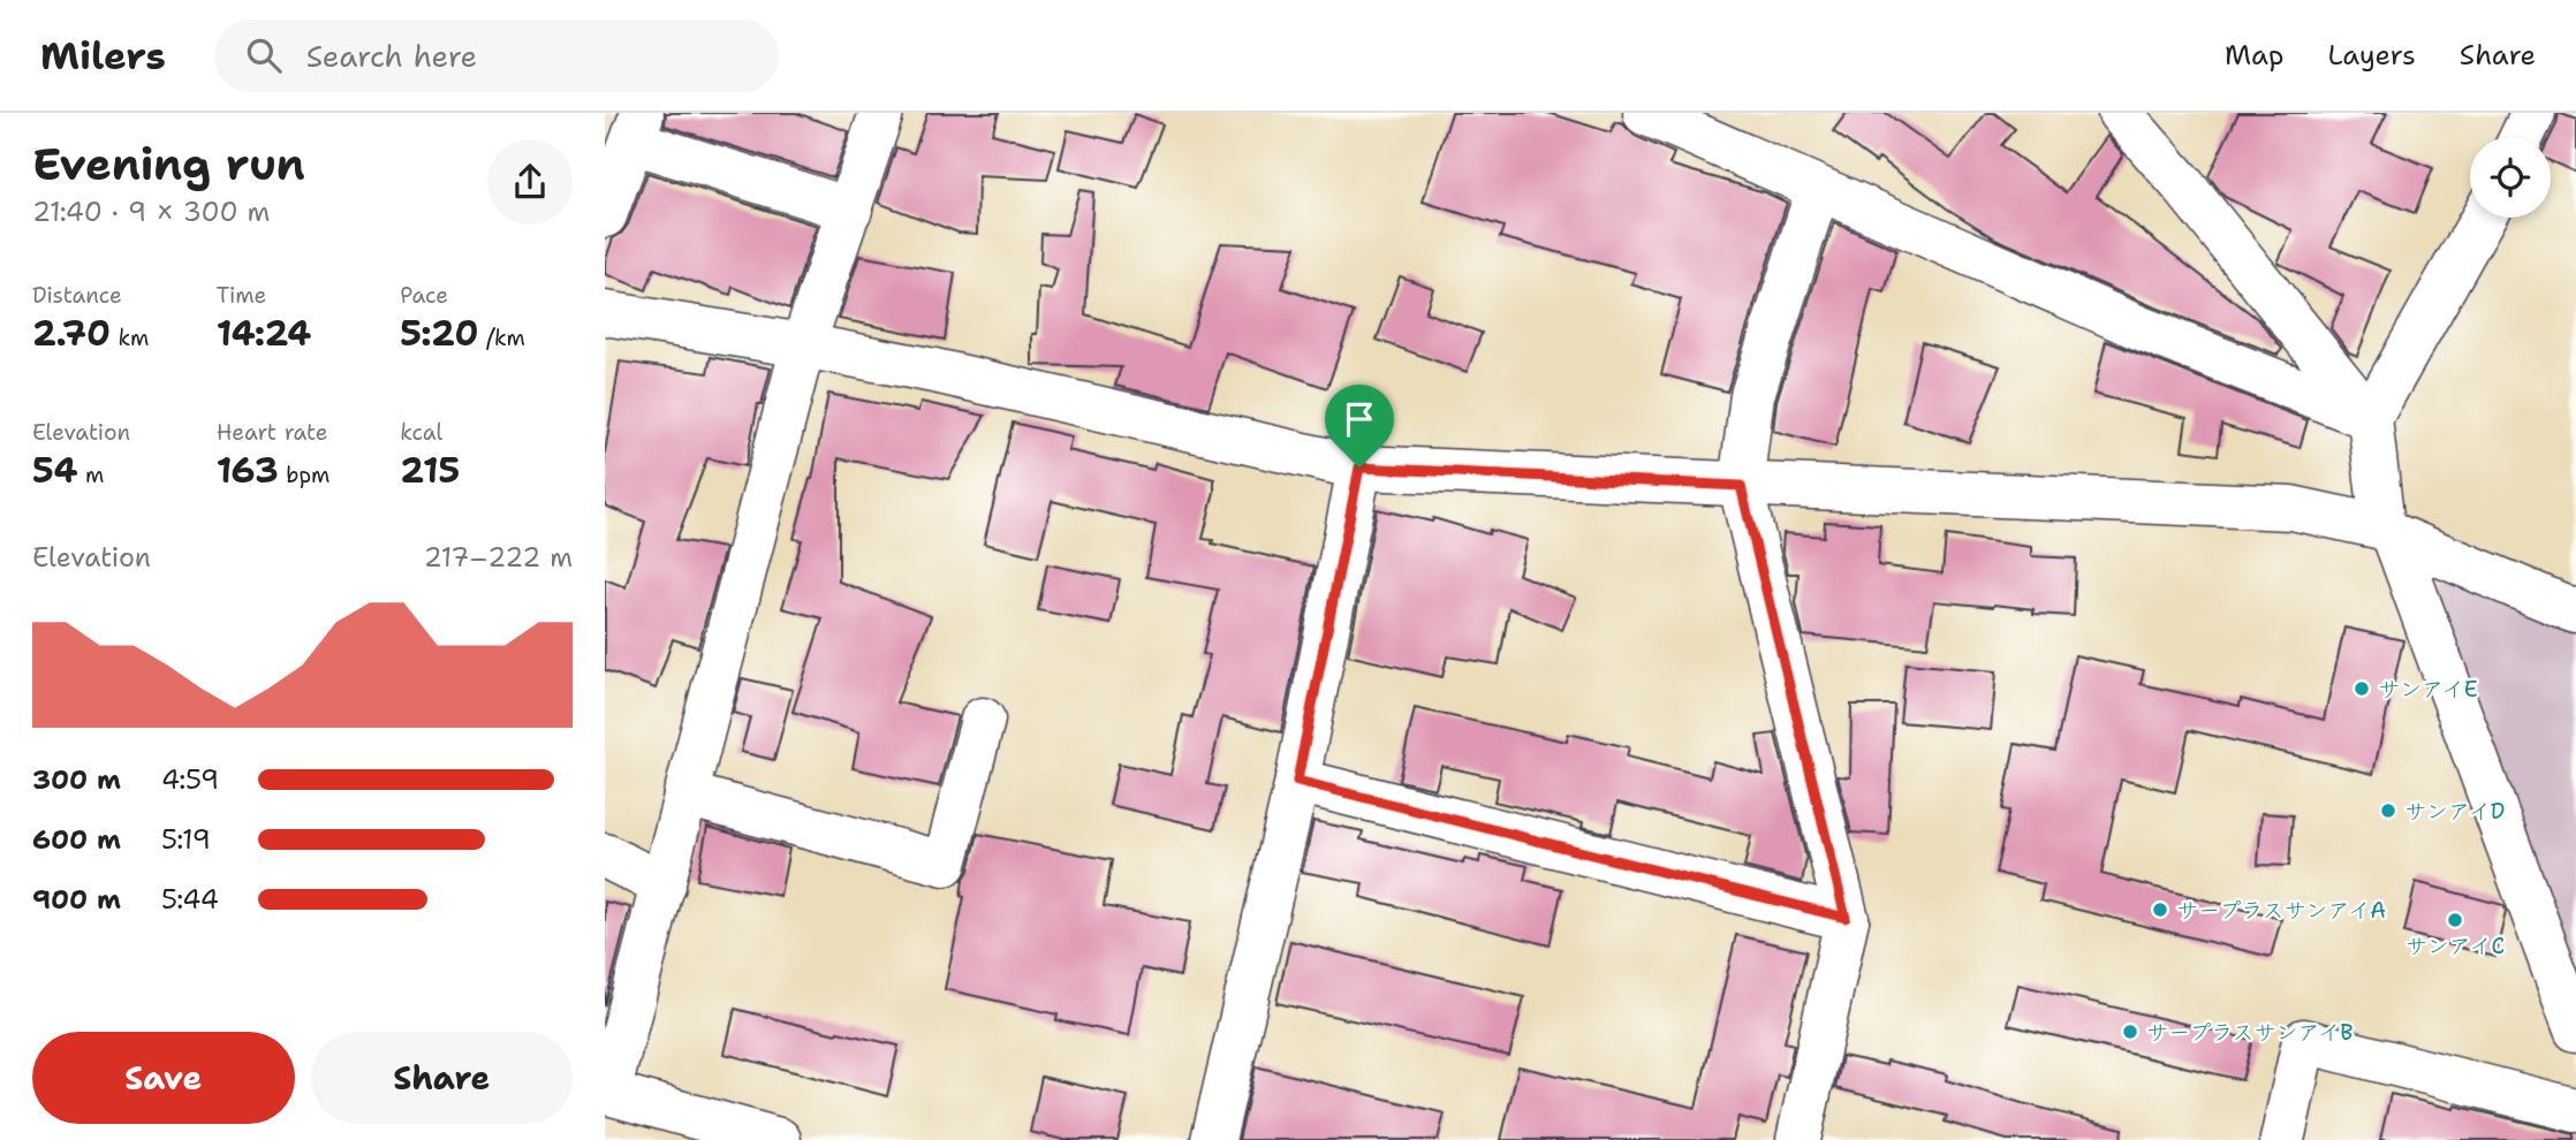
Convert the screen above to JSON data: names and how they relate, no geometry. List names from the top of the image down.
{
  "places": [
    "サンアイE",
    "サンアイD",
    "サープラスサンアイA",
    "サンアイC",
    "サープラスサンアイB"
  ],
  "page": {
    "header": "Milers",
    "search": "Search here",
    "nav": ["Map", "Layers", "Share"],
    "heading": ["Evening run", "21:40 · 9 × 300 m"],
    "stats": [
      ["Distance", "2.70 km"],
      ["Time", "14:24"],
      ["Pace", "5:20 /km"],
      ["Elevation", "54 m"],
      ["Heart rate", "163 bpm"],
      ["kcal", "215"]
    ],
    "chart": ["Elevation", "217–222 m"],
    "list": [
      {
        "name": "300 m",
        "note": "4:59"
      },
      {
        "name": "600 m",
        "note": "5:19"
      },
      {
        "name": "900 m",
        "note": "5:44"
      }
    ],
    "buttons": ["Save", "Share"]
  }
}
